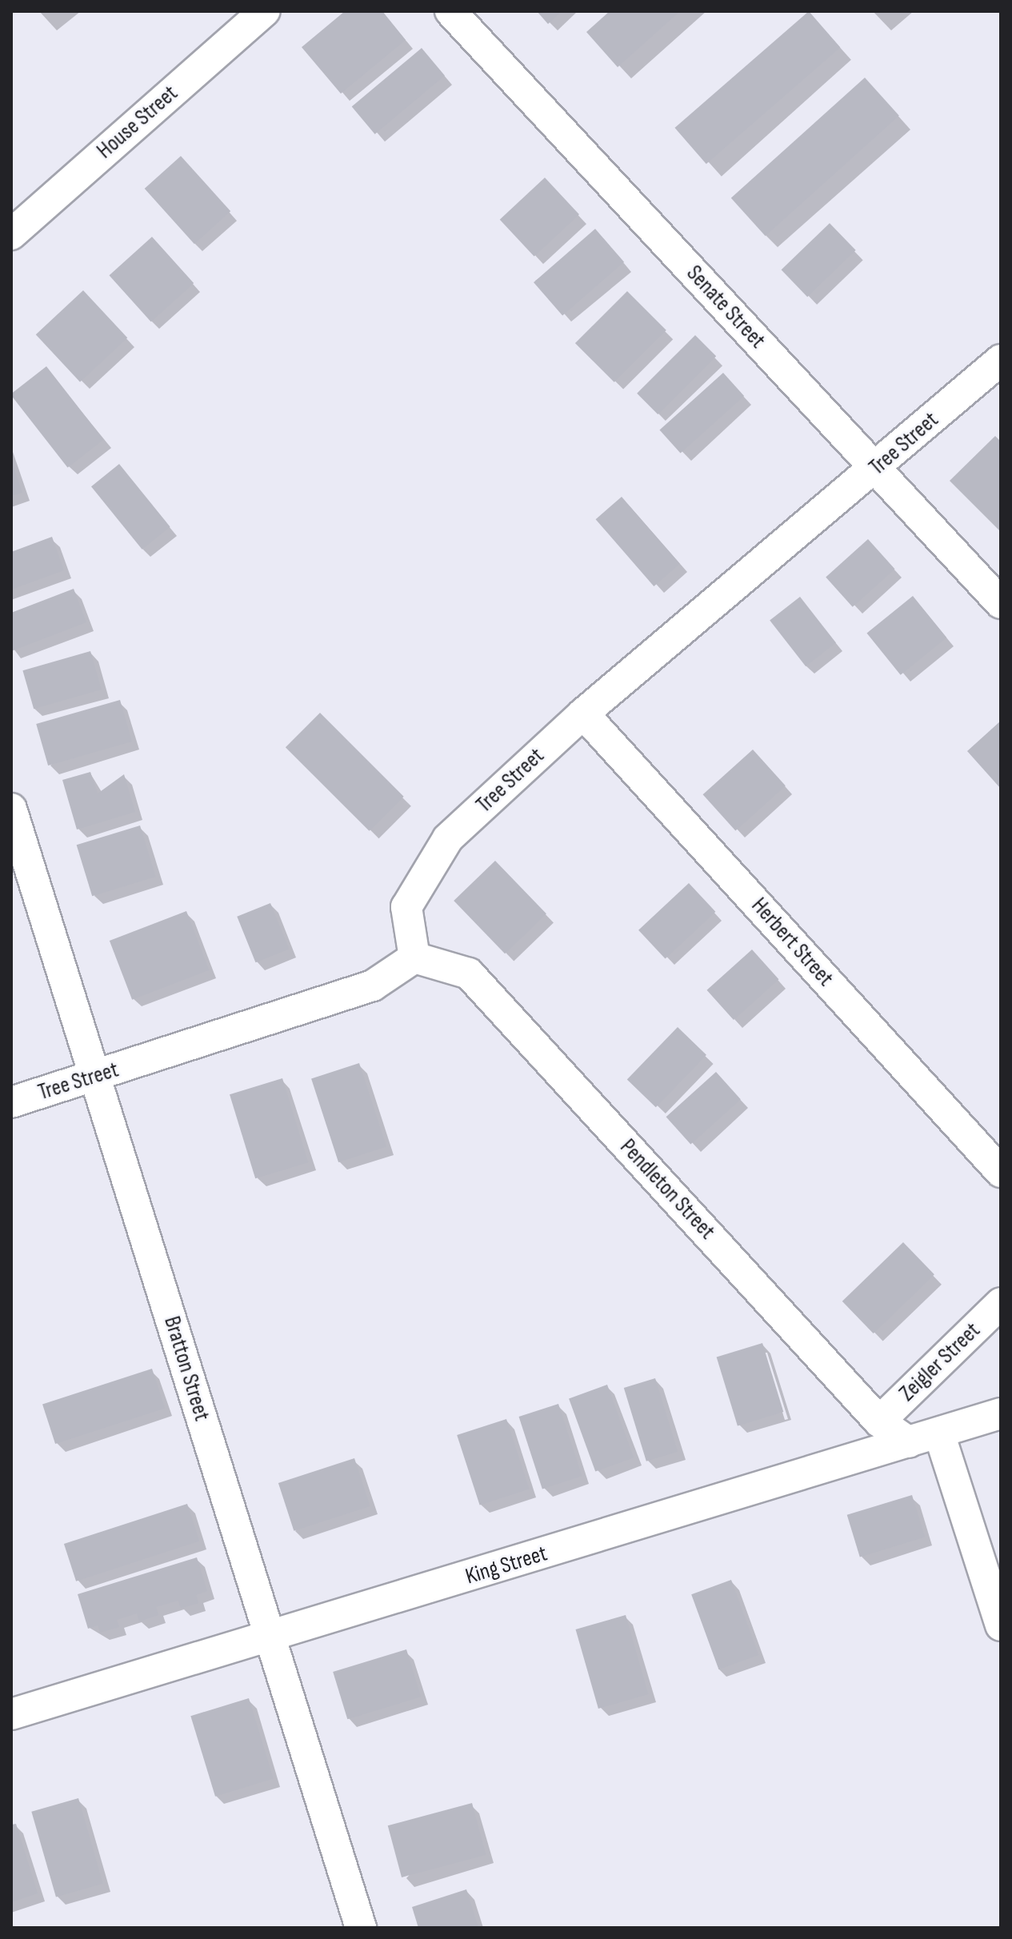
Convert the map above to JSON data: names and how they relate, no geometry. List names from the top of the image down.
{
  "streets": {
    "street": [
      "House Street",
      "Senate Street",
      "Tree Street",
      "Herbert Street",
      "Pendleton Street",
      "Zeigler Street",
      "Bratton Street",
      "King Street"
    ]
  },
  "crossings": [
    ["Senate Street", "Tree Street"],
    ["Tree Street", "Herbert Street"],
    ["Tree Street", "Pendleton Street"],
    ["Tree Street", "Bratton Street"],
    ["Pendleton Street", "Zeigler Street"],
    ["Pendleton Street", "King Street"],
    ["Bratton Street", "King Street"]
  ]
}
